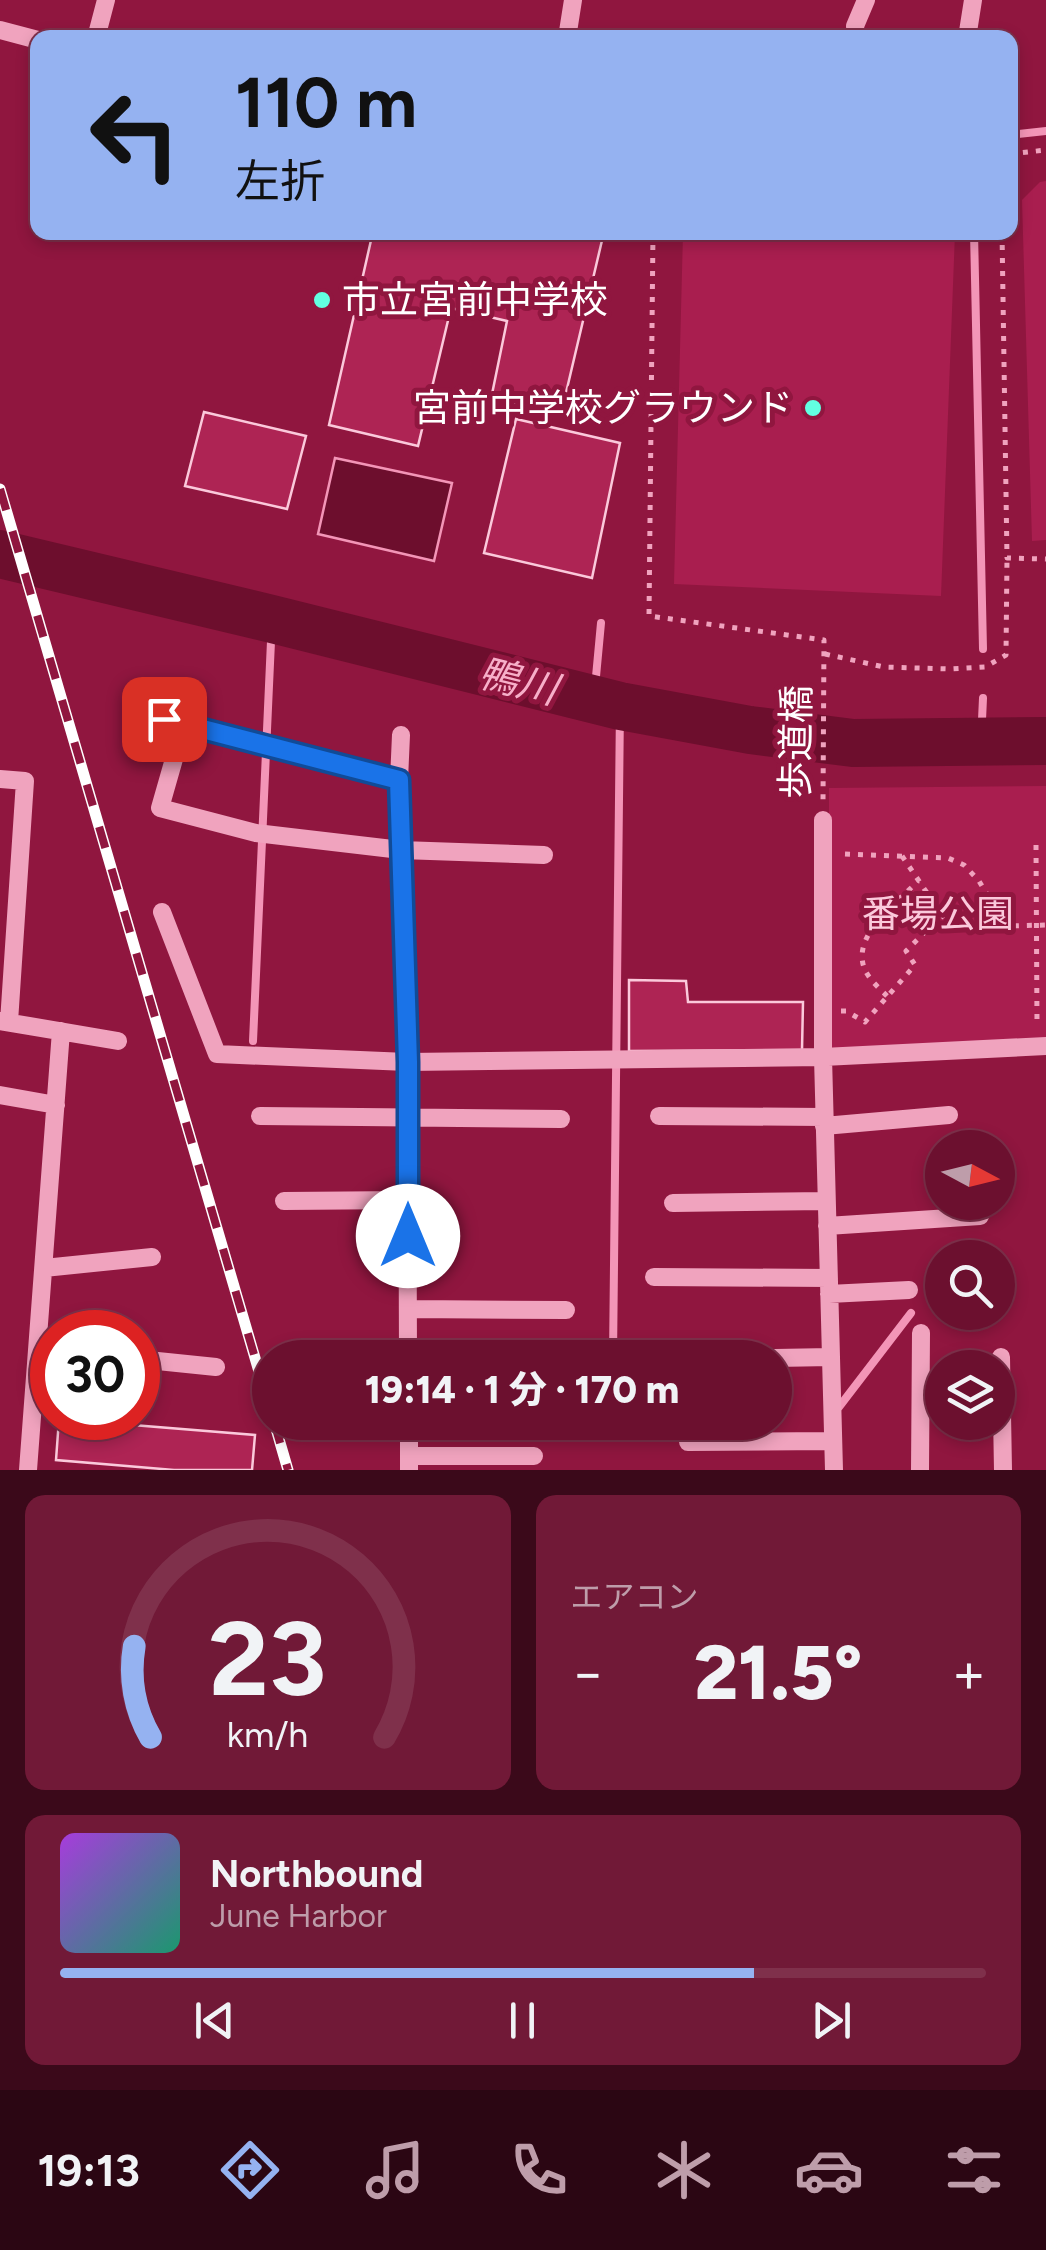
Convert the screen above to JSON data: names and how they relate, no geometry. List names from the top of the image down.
{
  "streets": {
    "path": ["歩道橋"]
  },
  "water": ["鴨川"],
  "parks": ["番場公園"],
  "places": ["市立宮前中学校", "宮前中学校グラウンド"],
  "north": "right",
  "page": {
    "turn": ["110 m", "左折"],
    "limit": "30",
    "trip": "19:14 · 1 分 · 170 m",
    "tile": "エアコン",
    "heat": ["−", "21.5°", "+"],
    "song": ["Northbound", "June Harbor"],
    "tabs": "19:13",
    "gauge": ["23", "km/h"]
  }
}
